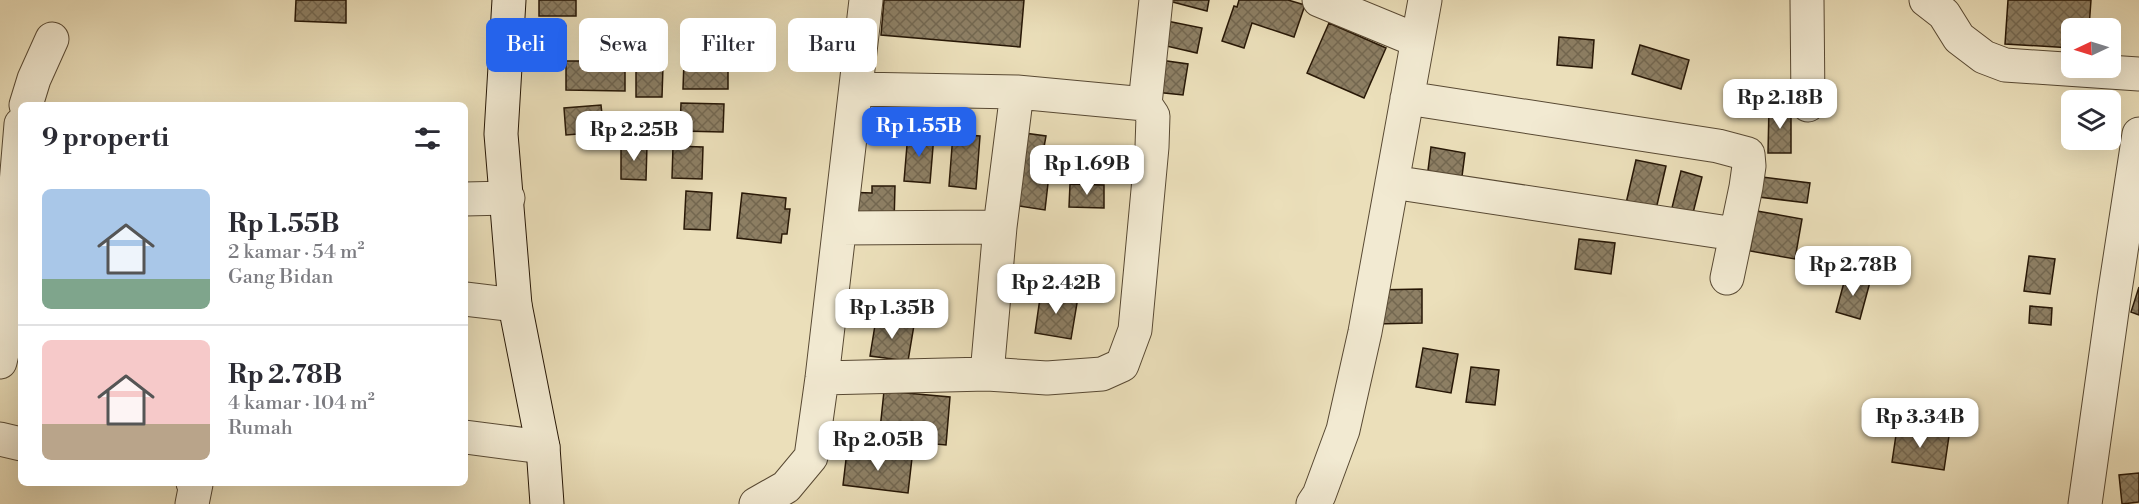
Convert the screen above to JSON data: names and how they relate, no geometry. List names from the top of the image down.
{
  "north": "left",
  "page": {
    "chip": [
      "Beli",
      "Sewa",
      "Filter",
      "Baru"
    ],
    "price": [
      "Rp 2.18B",
      "Rp 1.55B",
      "Rp 2.25B",
      "Rp 1.69B",
      "Rp 2.78B",
      "Rp 2.42B",
      "Rp 1.35B",
      "Rp 3.34B",
      "Rp 2.05B"
    ],
    "heading": "9 properti",
    "list": [
      {
        "name": "Rp 1.55B",
        "note": "2 kamar · 54 m² · Gang Bidan"
      },
      {
        "name": "Rp 2.78B",
        "note": "4 kamar · 104 m² · Rumah"
      }
    ]
  }
}
